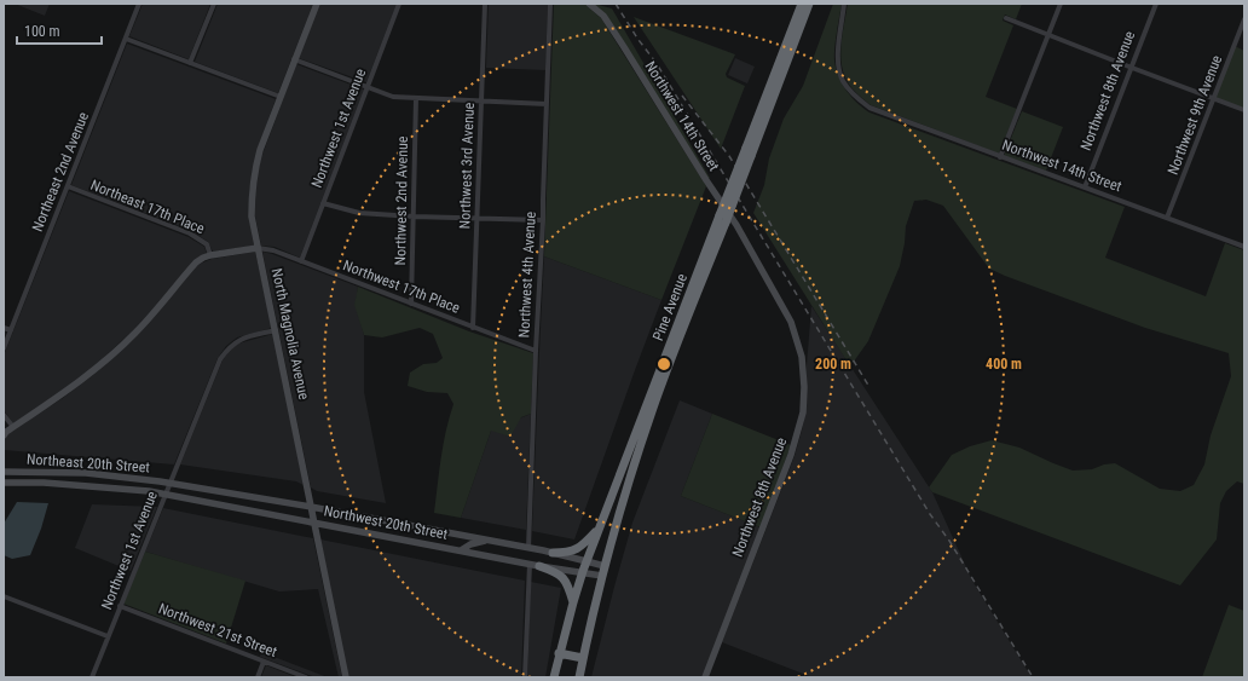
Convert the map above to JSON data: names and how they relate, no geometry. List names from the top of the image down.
{
  "streets": {
    "highway": ["Pine Avenue"],
    "main road": [
      "Northwest 8th Avenue",
      "Northwest 14th Street",
      "North Magnolia Avenue",
      "Northeast 20th Street",
      "Northwest 20th Street"
    ],
    "street": [
      "Northwest 9th Avenue",
      "Northwest 1st Avenue",
      "Northwest 3rd Avenue",
      "Northeast 2nd Avenue",
      "Northwest 2nd Avenue",
      "Northeast 17th Place",
      "Northwest 4th Avenue",
      "Northwest 17th Place",
      "Northwest 21st Street"
    ]
  },
  "crossings": [
    ["Northwest 8th Avenue", "Northwest 14th Street"],
    ["Northwest 9th Avenue", "Northwest 14th Street"],
    ["Northwest 1st Avenue", "Northwest 17th Place"],
    ["Northwest 1st Avenue", "North Magnolia Avenue"],
    ["Northwest 1st Avenue", "Northeast 20th Street"],
    ["Northwest 1st Avenue", "Northwest 20th Street"],
    ["Northwest 1st Avenue", "Northwest 21st Street"],
    ["Northwest 3rd Avenue", "Northwest 17th Place"],
    ["Northeast 2nd Avenue", "Northeast 17th Place"],
    ["Northwest 2nd Avenue", "Northwest 17th Place"],
    ["Northwest 4th Avenue", "Northwest 17th Place"],
    ["Northwest 4th Avenue", "Northwest 20th Street"],
    ["Northwest 17th Place", "North Magnolia Avenue"],
    ["Pine Avenue", "Northwest 20th Street"],
    ["North Magnolia Avenue", "Northwest 20th Street"],
    ["Northeast 20th Street", "Northwest 20th Street"]
  ],
  "scale_bar": "100 m",
  "rings": ["200 m", "400 m"]
}
